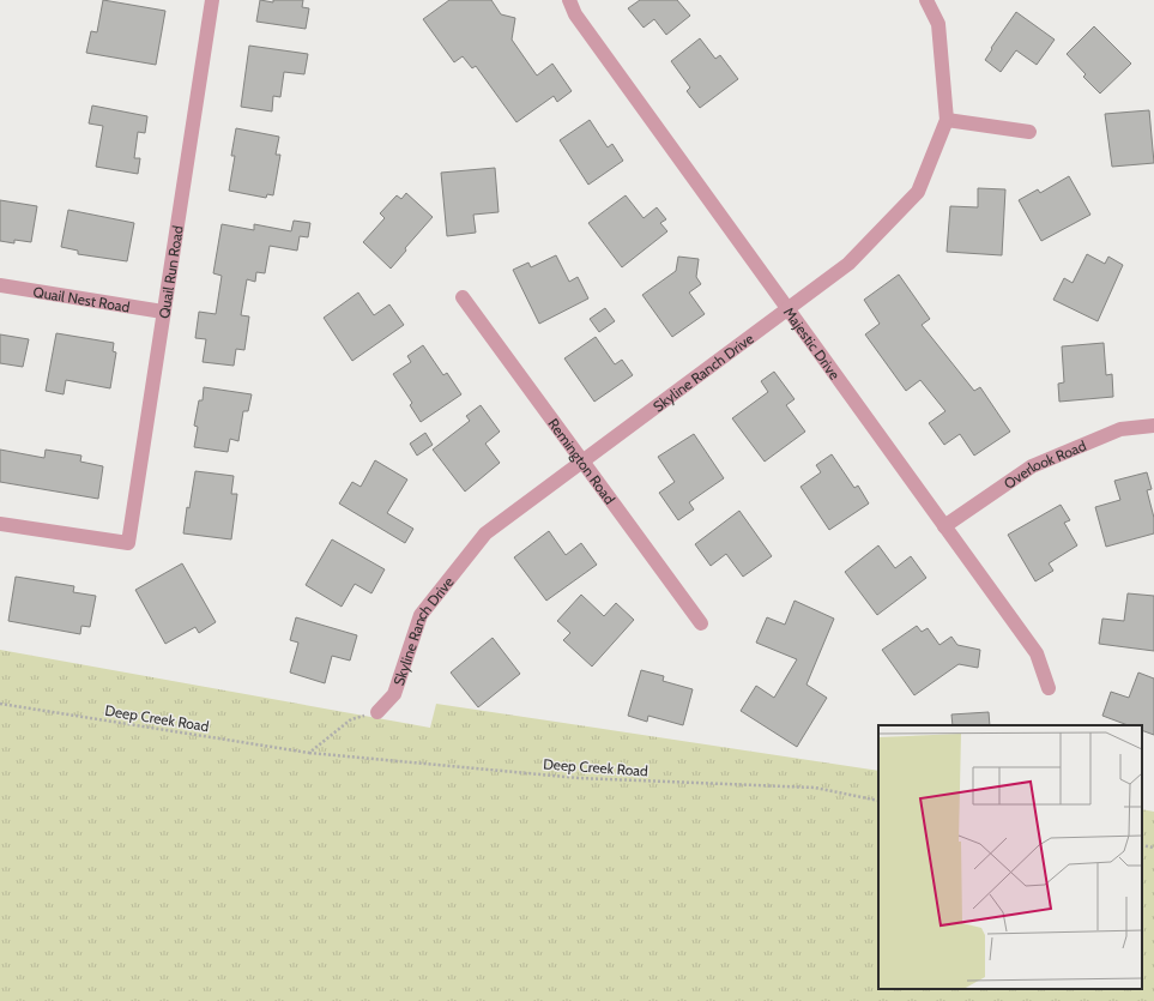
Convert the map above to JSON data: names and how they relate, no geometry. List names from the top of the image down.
{
  "streets": {
    "street": [
      "Quail Run Road",
      "Quail Nest Road",
      "Majestic Drive",
      "Skyline Ranch Drive",
      "Remington Road",
      "Overlook Road"
    ],
    "path": ["Deep Creek Road"]
  },
  "crossings": [
    ["Quail Run Road", "Quail Nest Road"],
    ["Majestic Drive", "Skyline Ranch Drive"],
    ["Majestic Drive", "Overlook Road"],
    ["Skyline Ranch Drive", "Remington Road"]
  ]
}
